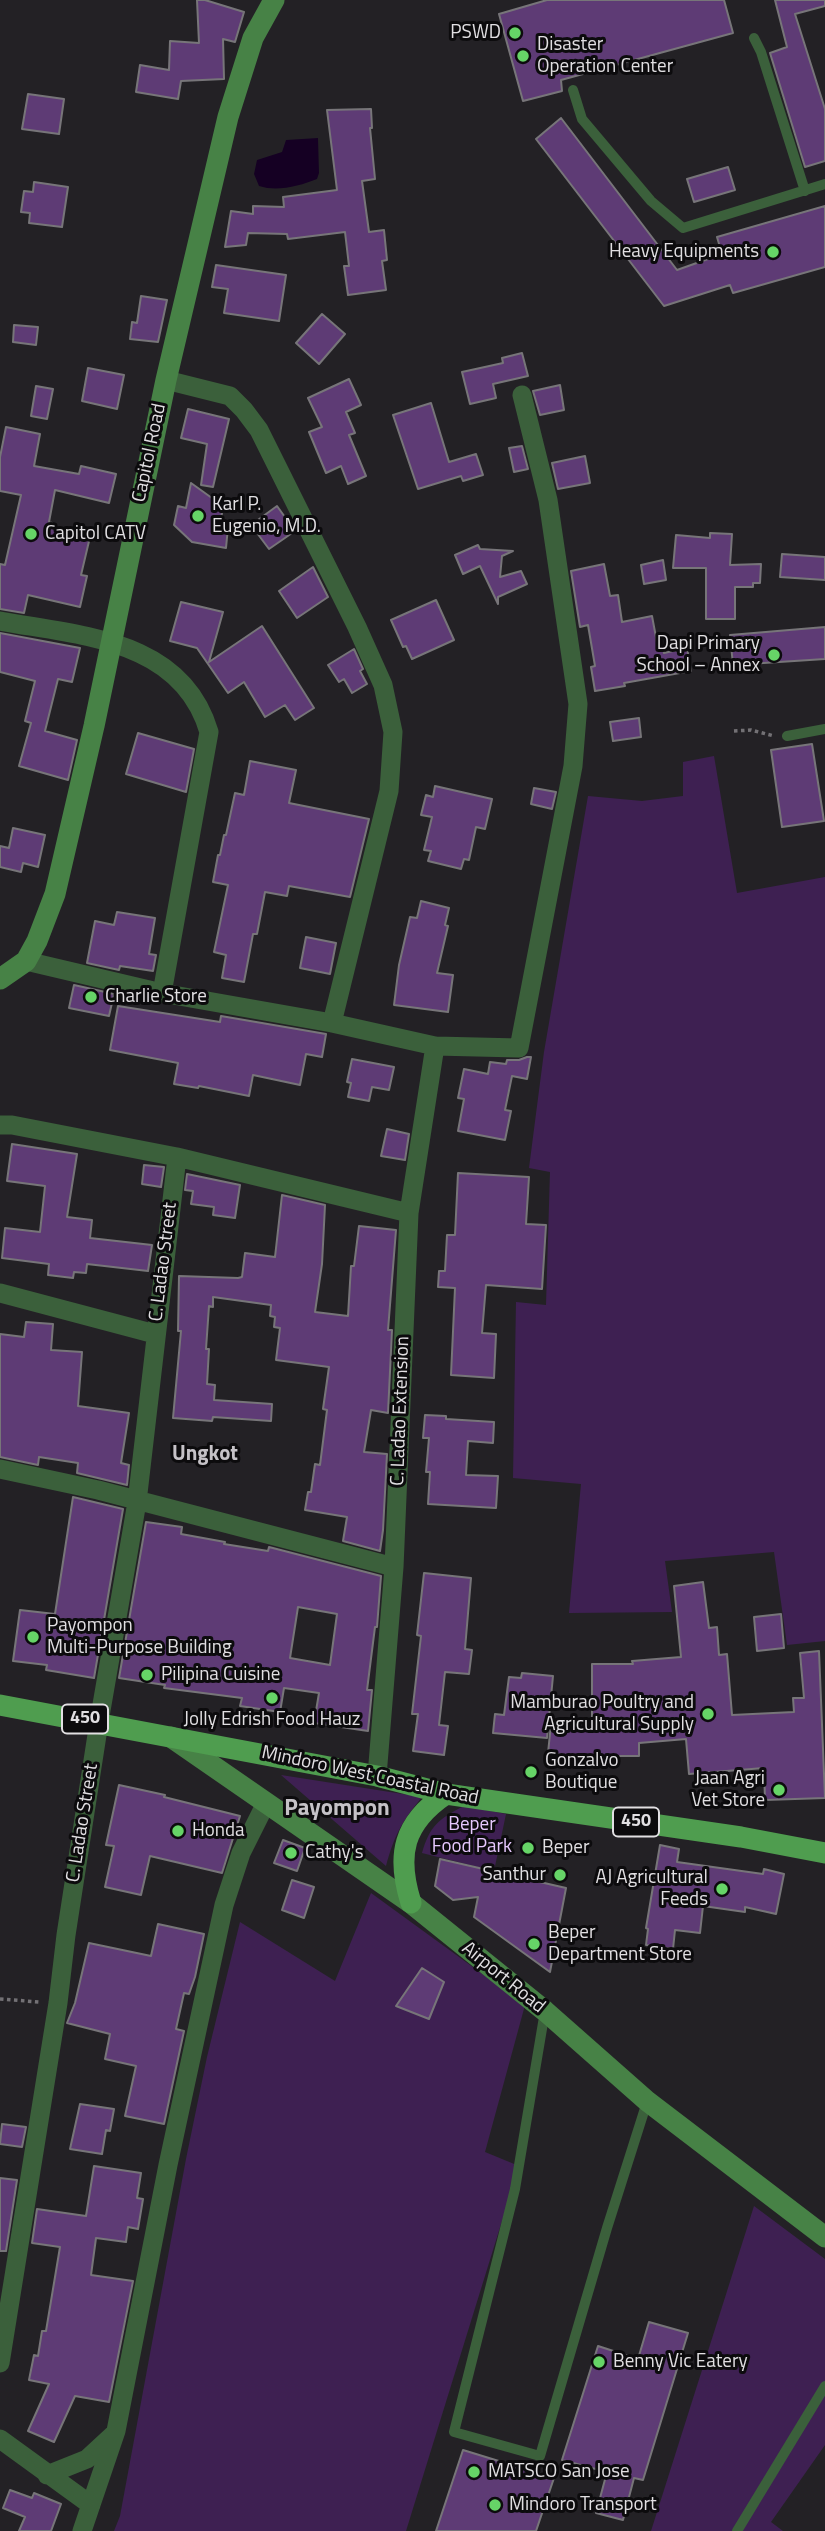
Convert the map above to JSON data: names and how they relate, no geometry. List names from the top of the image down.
{
  "streets": {
    "main road": ["450", "Mindoro West Coastal Road"],
    "street": [
      "Capitol Road",
      "C. Ladao Street",
      "C. Ladao Extension",
      "Airport Road"
    ]
  },
  "crossings": [
    ["C. Ladao Street", "Mindoro West Coastal Road"],
    ["C. Ladao Extension", "Mindoro West Coastal Road"],
    ["Mindoro West Coastal Road", "Airport Road"]
  ],
  "districts": ["Ungkot", "Payompon"],
  "parks": ["Beper Food Park"],
  "places": [
    "PSWD",
    "Disaster Operation Center",
    "Heavy Equipments",
    "Karl P. Eugenio, M.D.",
    "Capitol CATV",
    "Dapi Primary School – Annex",
    "Charlie Store",
    "Payompon Multi-Purpose Building",
    "Pilipina Cuisine",
    "Jolly Edrish Food Hauz",
    "Mamburao Poultry and Agricultural Supply",
    "Gonzalvo Boutique",
    "Jaan Agri Vet Store",
    "Honda",
    "Beper",
    "Cathy's",
    "Santhur",
    "AJ Agricultural Feeds",
    "Beper Department Store",
    "Benny Vic Eatery",
    "MATSCO San Jose",
    "Mindoro Transport"
  ]
}
